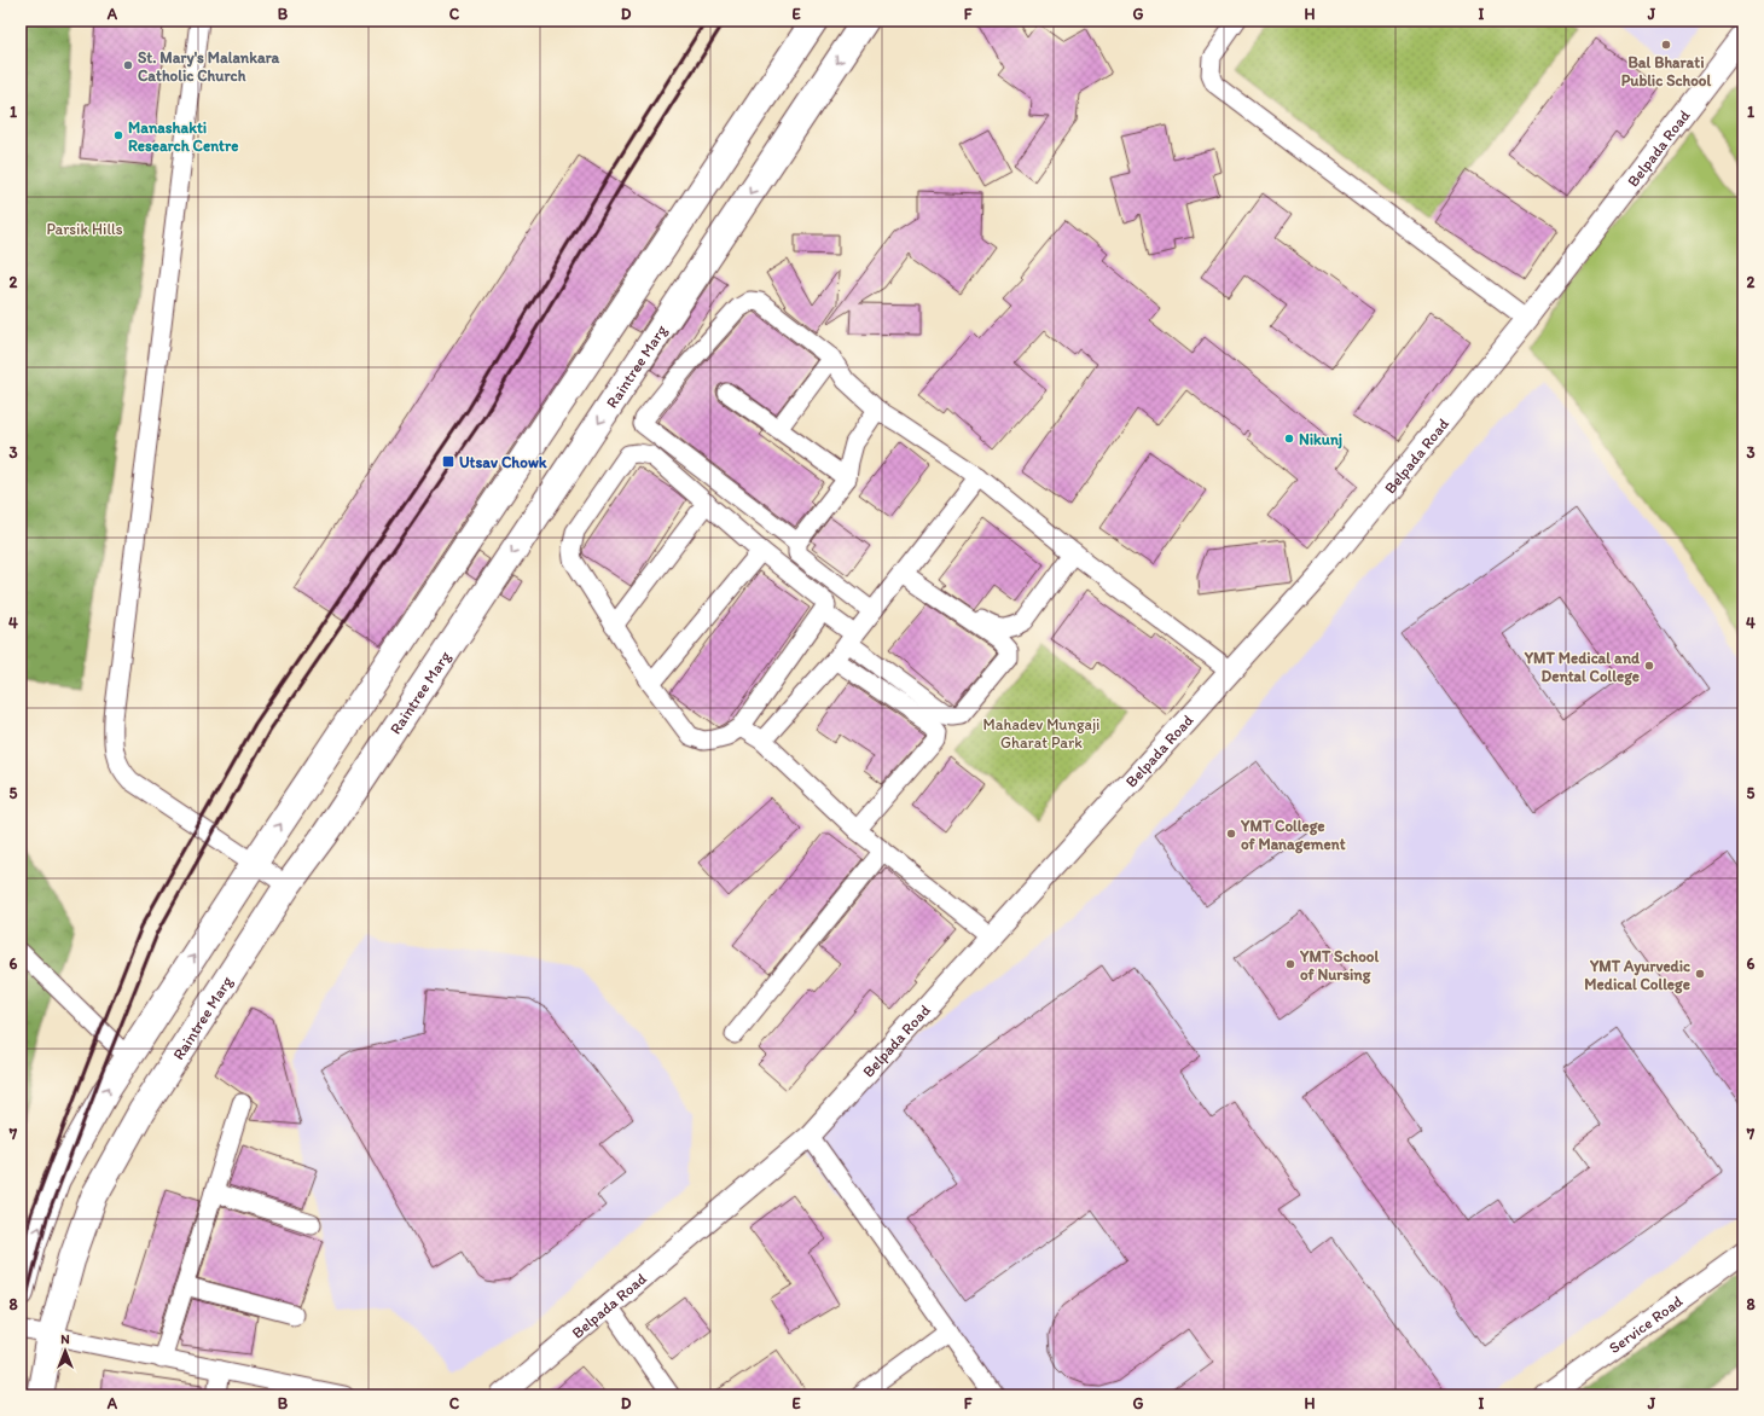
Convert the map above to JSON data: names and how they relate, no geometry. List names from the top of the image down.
{
  "streets": {
    "main road": ["Raintree Marg"],
    "street": ["Belpada Road", "Service Road"]
  },
  "parks": ["Parsik Hills", "Mahadev Mungaji Gharat Park"],
  "places": {
    "other": [
      "Bal Bharati Public School",
      "St. Mary's Malankara Catholic Church",
      "Manashakti Research Centre",
      "Nikunj",
      "YMT Medical and Dental College",
      "YMT College of Management",
      "YMT School of Nursing",
      "YMT Ayurvedic Medical College"
    ],
    "transit": ["Utsav Chowk"]
  },
  "north": "top",
  "grid": {
    "columns": [
      "A",
      "B",
      "C",
      "D",
      "E",
      "F",
      "G",
      "H",
      "I",
      "J"
    ],
    "rows": [
      "1",
      "2",
      "3",
      "4",
      "5",
      "6",
      "7",
      "8"
    ]
  }
}
